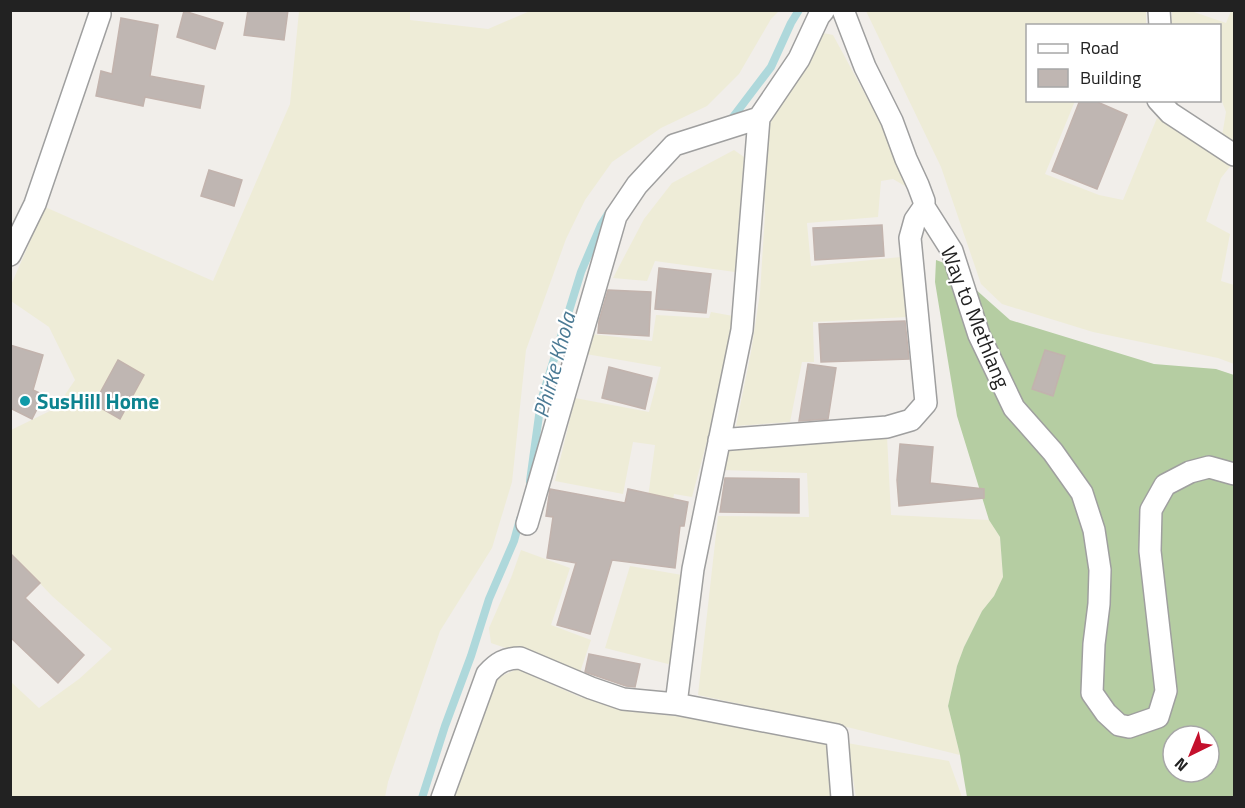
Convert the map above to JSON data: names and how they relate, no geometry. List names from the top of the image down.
{
  "streets": {
    "street": ["Way to Methlang"]
  },
  "water": ["Phirke Khola"],
  "places": ["SusHill Home"],
  "legend": ["Road", "Building"],
  "north": "bottom left"
}
